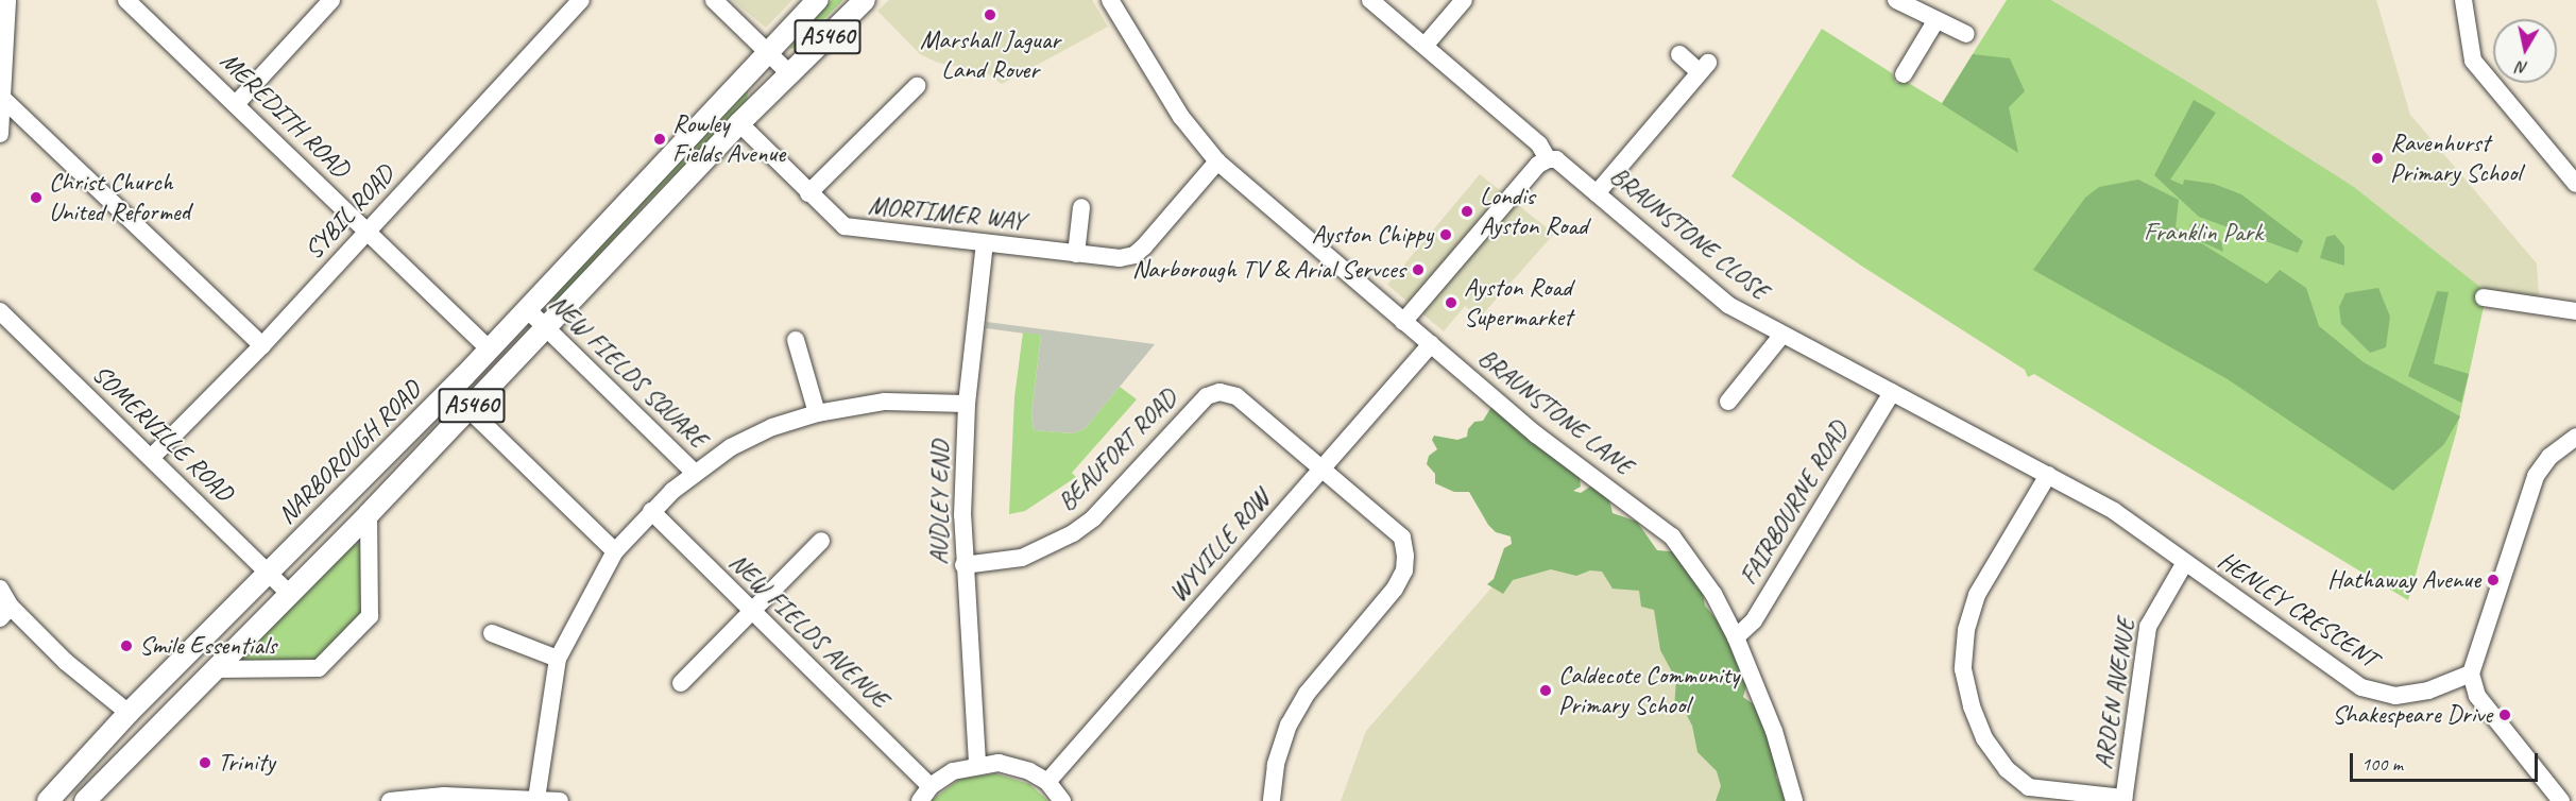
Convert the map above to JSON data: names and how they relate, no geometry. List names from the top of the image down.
{
  "streets": {
    "main road": ["A5460", "NARBOROUGH ROAD"],
    "street": [
      "MEREDITH ROAD",
      "SYBIL ROAD",
      "MORTIMER WAY",
      "BRAUNSTONE CLOSE",
      "NEW FIELDS SQUARE",
      "BRAUNSTONE LANE",
      "SOMERVILLE ROAD",
      "BEAUFORT ROAD",
      "AUDLEY END",
      "FAIRBOURNE ROAD",
      "WYVILLE ROW",
      "HENLEY CRESCENT",
      "NEW FIELDS AVENUE",
      "ARDEN AVENUE"
    ]
  },
  "crossings": [
    ["A5460", "MORTIMER WAY"],
    ["A5460", "NEW FIELDS SQUARE"],
    ["A5460", "SOMERVILLE ROAD"],
    ["MEREDITH ROAD", "SYBIL ROAD"],
    ["MEREDITH ROAD", "NARBOROUGH ROAD"],
    ["SYBIL ROAD", "SOMERVILLE ROAD"],
    ["MORTIMER WAY", "BRAUNSTONE LANE"],
    ["MORTIMER WAY", "AUDLEY END"],
    ["BRAUNSTONE CLOSE", "FAIRBOURNE ROAD"],
    ["BRAUNSTONE CLOSE", "HENLEY CRESCENT"],
    ["NEW FIELDS SQUARE", "NARBOROUGH ROAD"],
    ["BRAUNSTONE LANE", "FAIRBOURNE ROAD"],
    ["BRAUNSTONE LANE", "WYVILLE ROW"],
    ["SOMERVILLE ROAD", "NARBOROUGH ROAD"],
    ["BEAUFORT ROAD", "AUDLEY END"],
    ["BEAUFORT ROAD", "WYVILLE ROW"],
    ["HENLEY CRESCENT", "ARDEN AVENUE"]
  ],
  "parks": ["Franklin Park"],
  "places": [
    "Marshall Jaguar Land Rover",
    "Rowley Fields Avenue",
    "Ravenhurst Primary School",
    "Christ Church United Reformed",
    "Londis Ayston Road",
    "Ayston Chippy",
    "Narborough TV & Arial Servces",
    "Ayston Road Supermarket",
    "Hathaway Avenue",
    "Smile Essentials",
    "Caldecote Community Primary School",
    "Shakespeare Drive",
    "Trinity"
  ],
  "scale_bar": "100 m",
  "north": "bottom"
}
